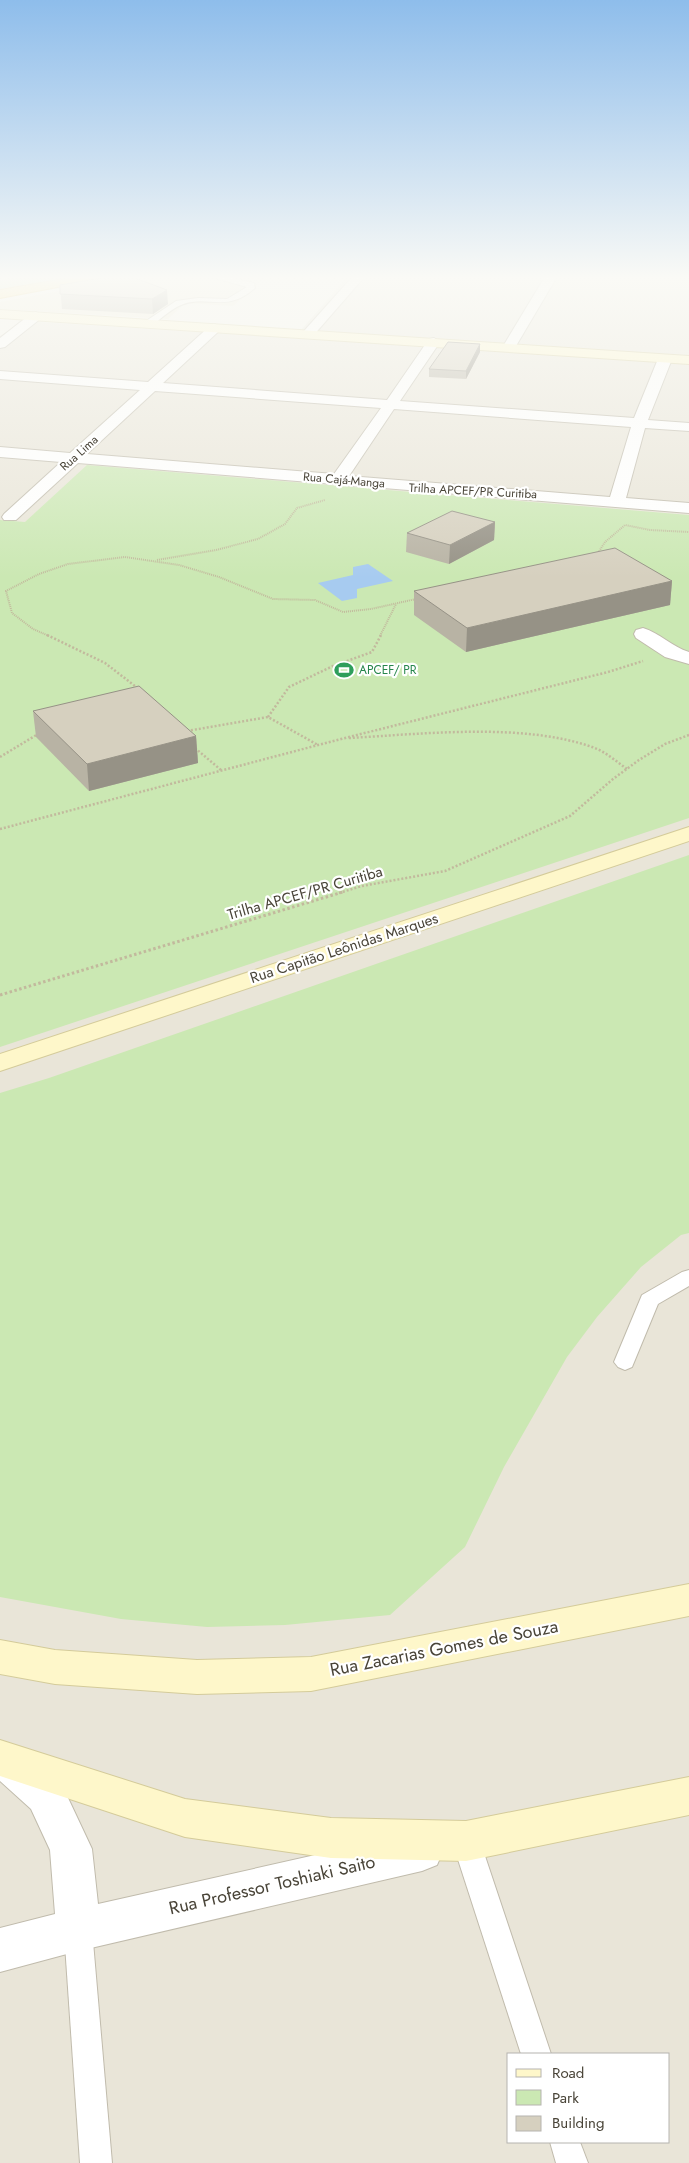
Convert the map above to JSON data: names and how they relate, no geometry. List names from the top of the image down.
{
  "streets": {
    "main road": ["Rua Capitão Leônidas Marques", "Rua Zacarias Gomes de Souza"],
    "street": ["Rua Lima", "Rua Cajá-Manga", "Rua Professor Toshiaki Saito"],
    "path": ["Trilha APCEF/PR Curitiba"]
  },
  "crossings": [
    ["Rua Lima", "Rua Cajá-Manga"]
  ],
  "places": {
    "sports": ["APCEF/ PR"]
  },
  "legend": ["Road", "Park", "Building"]
}
